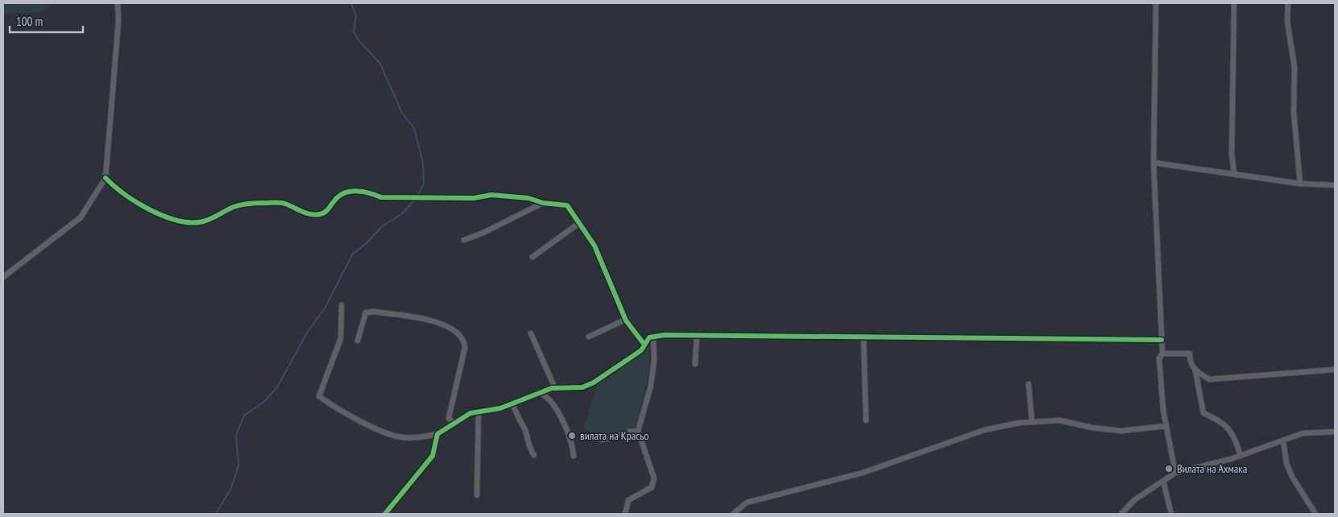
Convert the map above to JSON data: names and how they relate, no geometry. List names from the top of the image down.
{
  "places": ["вилата на Красьо", "Вилата на Ахмака"],
  "scale_bar": "100 m"
}
